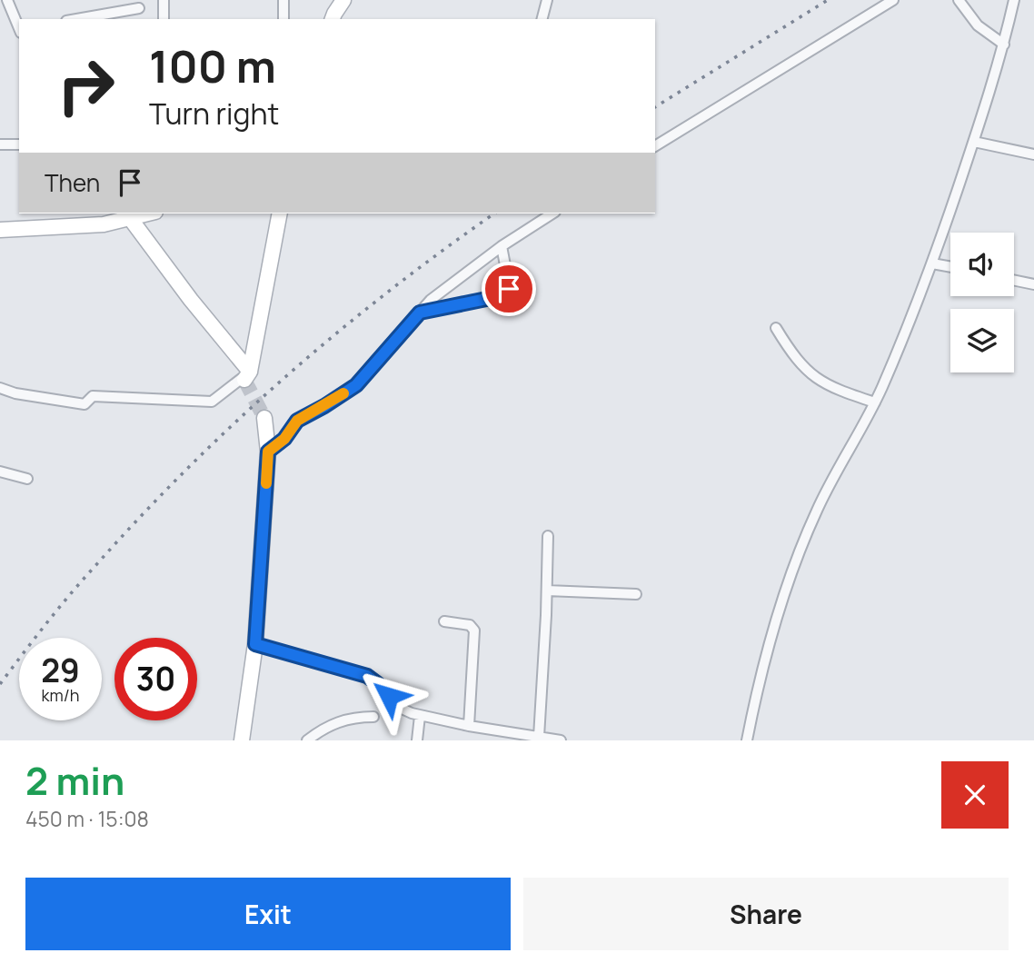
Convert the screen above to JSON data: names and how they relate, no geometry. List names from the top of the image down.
{
  "page": {
    "turn": ["100 m", "Turn right"],
    "then": "Then",
    "speed": "29 km/h",
    "limit": "30",
    "heading": ["2 min", "450 m · 15:08"],
    "buttons": ["Exit", "Share"]
  }
}
